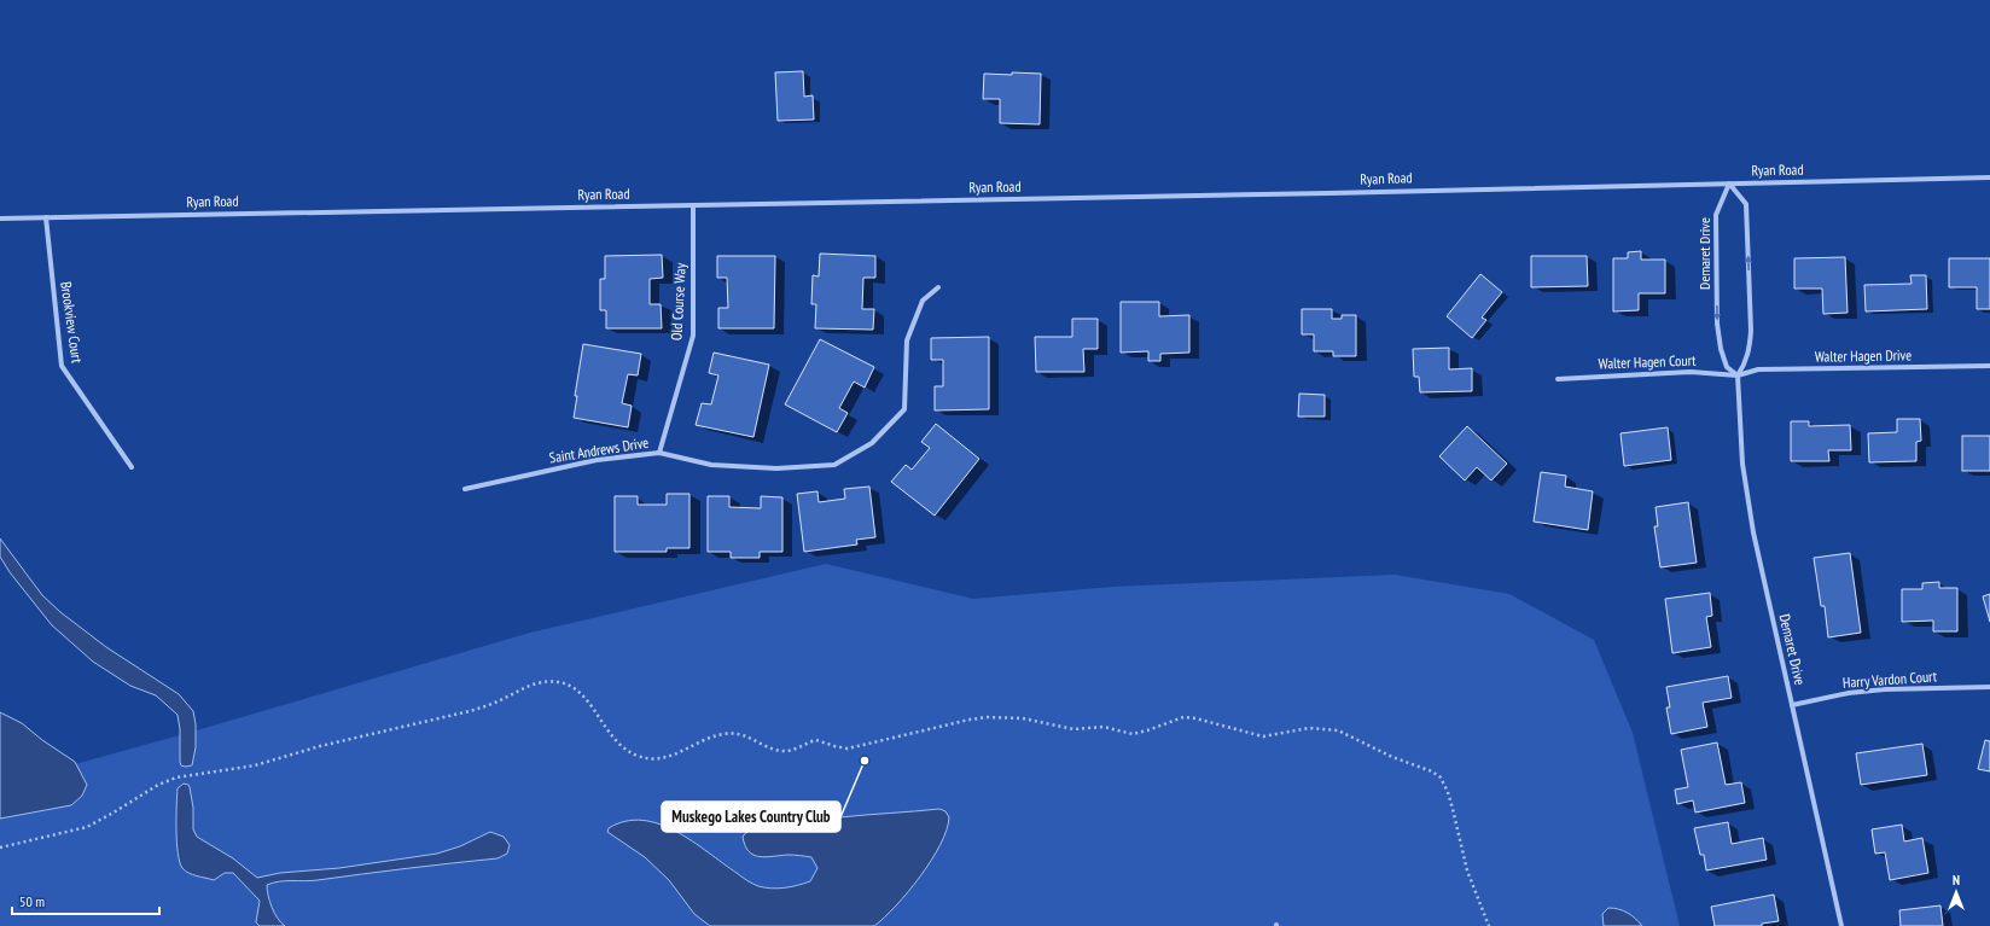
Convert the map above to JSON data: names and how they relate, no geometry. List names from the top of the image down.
{
  "streets": {
    "street": [
      "Ryan Road",
      "Demaret Drive",
      "Old Course Way",
      "Brookview Court",
      "Walter Hagen Drive",
      "Walter Hagen Court",
      "Saint Andrews Drive",
      "Harry Vardon Court"
    ]
  },
  "crossings": [
    ["Ryan Road", "Demaret Drive"],
    ["Ryan Road", "Old Course Way"],
    ["Ryan Road", "Brookview Court"],
    ["Demaret Drive", "Walter Hagen Drive"],
    ["Demaret Drive", "Walter Hagen Court"],
    ["Demaret Drive", "Harry Vardon Court"],
    ["Old Course Way", "Saint Andrews Drive"],
    ["Walter Hagen Drive", "Walter Hagen Court"]
  ],
  "places": ["Muskego Lakes Country Club"],
  "scale_bar": "50 m",
  "north": "top"
}
